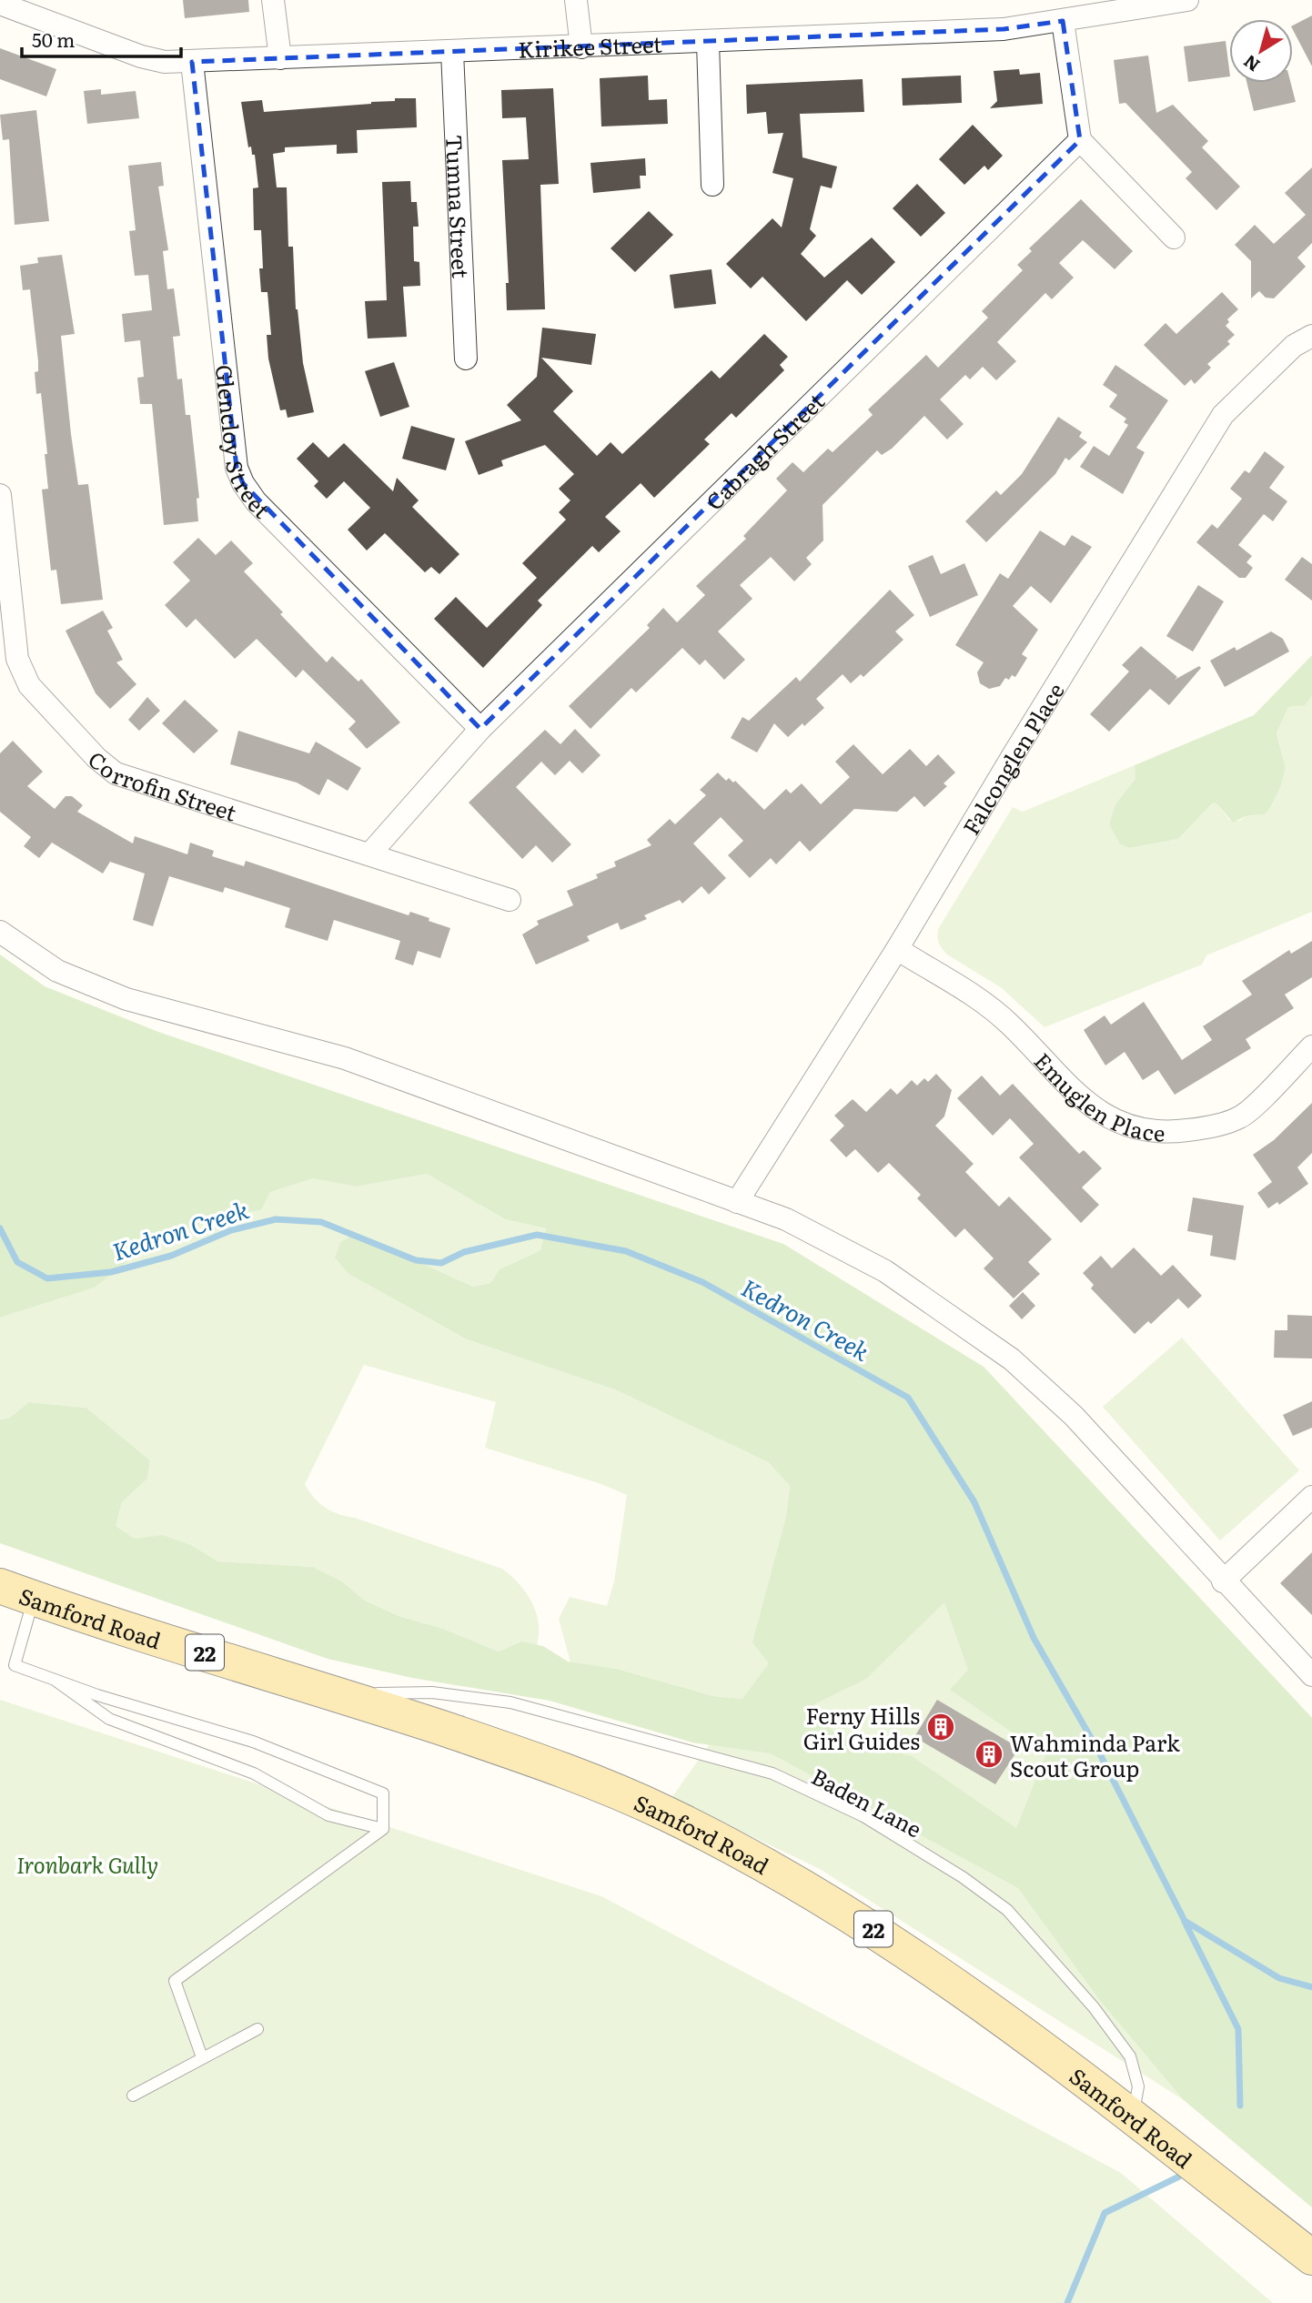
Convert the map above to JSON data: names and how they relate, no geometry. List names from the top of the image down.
{
  "streets": {
    "main road": ["Samford Road", "22"],
    "street": [
      "Kirikee Street",
      "Tumna Street",
      "Glencloy Street",
      "Cabragh Street",
      "Falconglen Place",
      "Corrofin Street",
      "Emuglen Place"
    ],
    "lane": ["Baden Lane"]
  },
  "crossings": [
    ["Kirikee Street", "Tumna Street"],
    ["Kirikee Street", "Glencloy Street"],
    ["Glencloy Street", "Cabragh Street"],
    ["Cabragh Street", "Corrofin Street"],
    ["Falconglen Place", "Emuglen Place"],
    ["Samford Road", "Baden Lane"]
  ],
  "water": ["Kedron Creek"],
  "parks": ["Ironbark Gully"],
  "places": {
    "building": ["Ferny Hills Girl Guides", "Wahminda Park Scout Group"]
  },
  "scale_bar": "50 m",
  "north": "bottom left"
}
